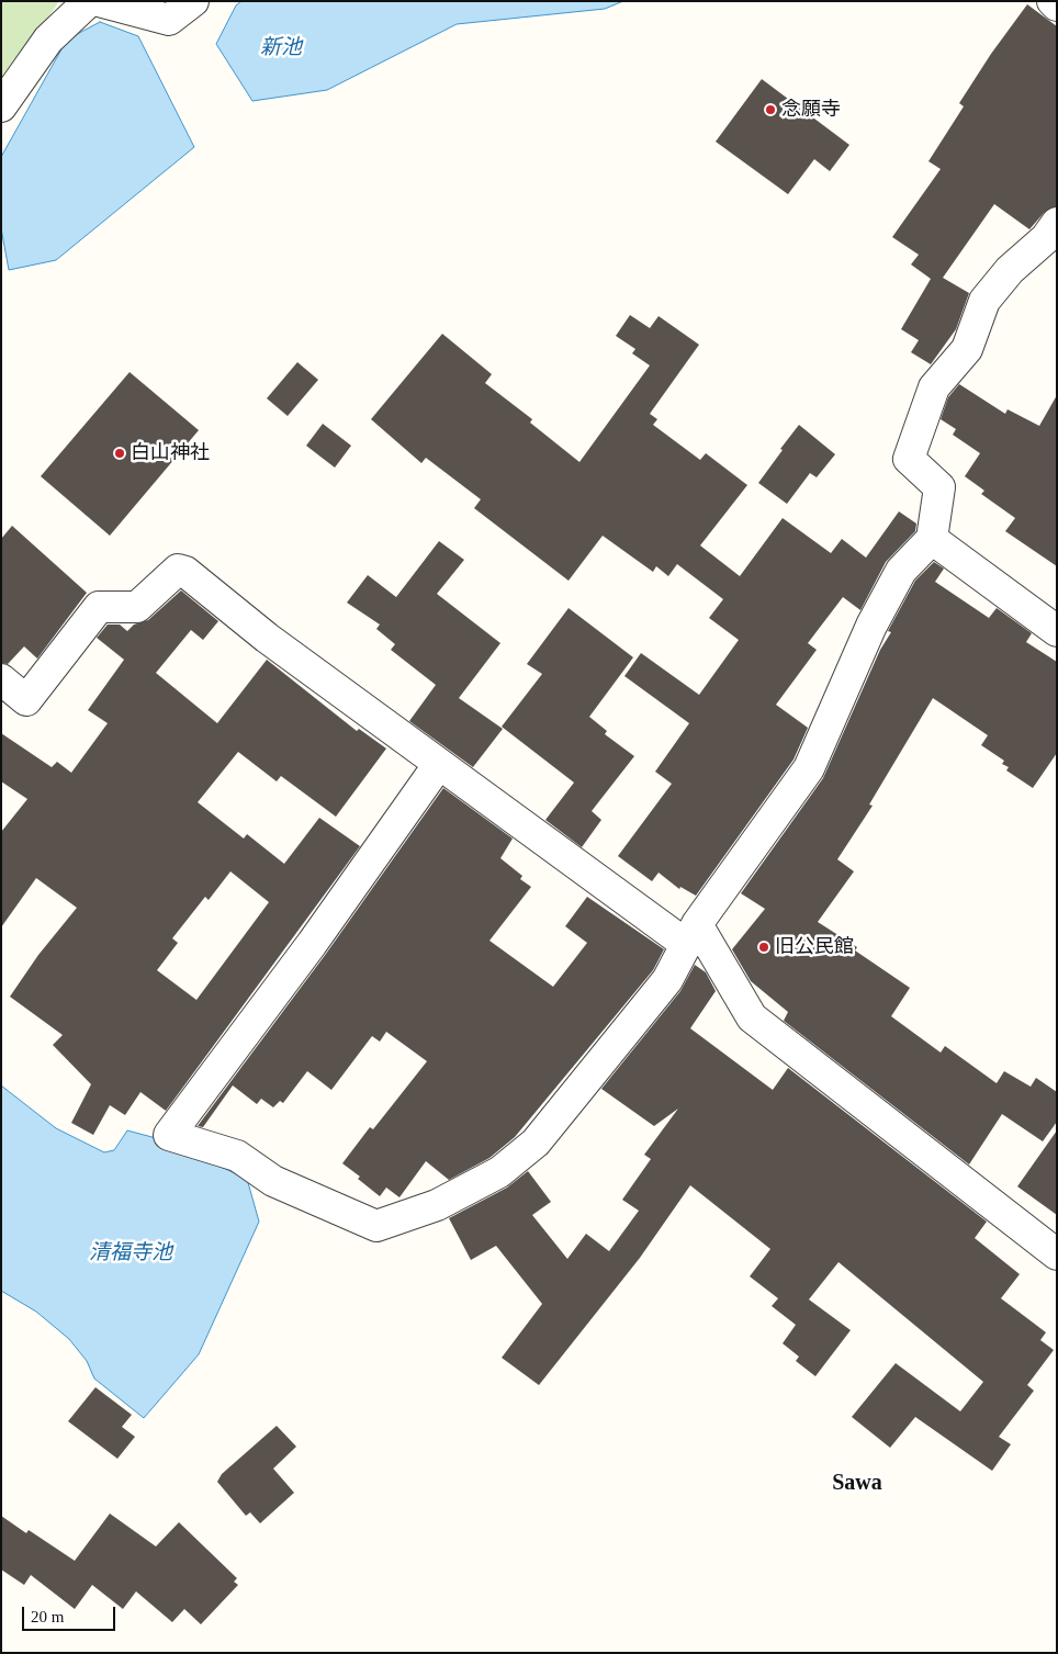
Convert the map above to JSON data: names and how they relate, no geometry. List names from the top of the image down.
{
  "districts": ["Sawa"],
  "water": ["新池", "清福寺池"],
  "places": ["念願寺", "白山神社", "旧公民館"],
  "scale_bar": "20 m"
}
